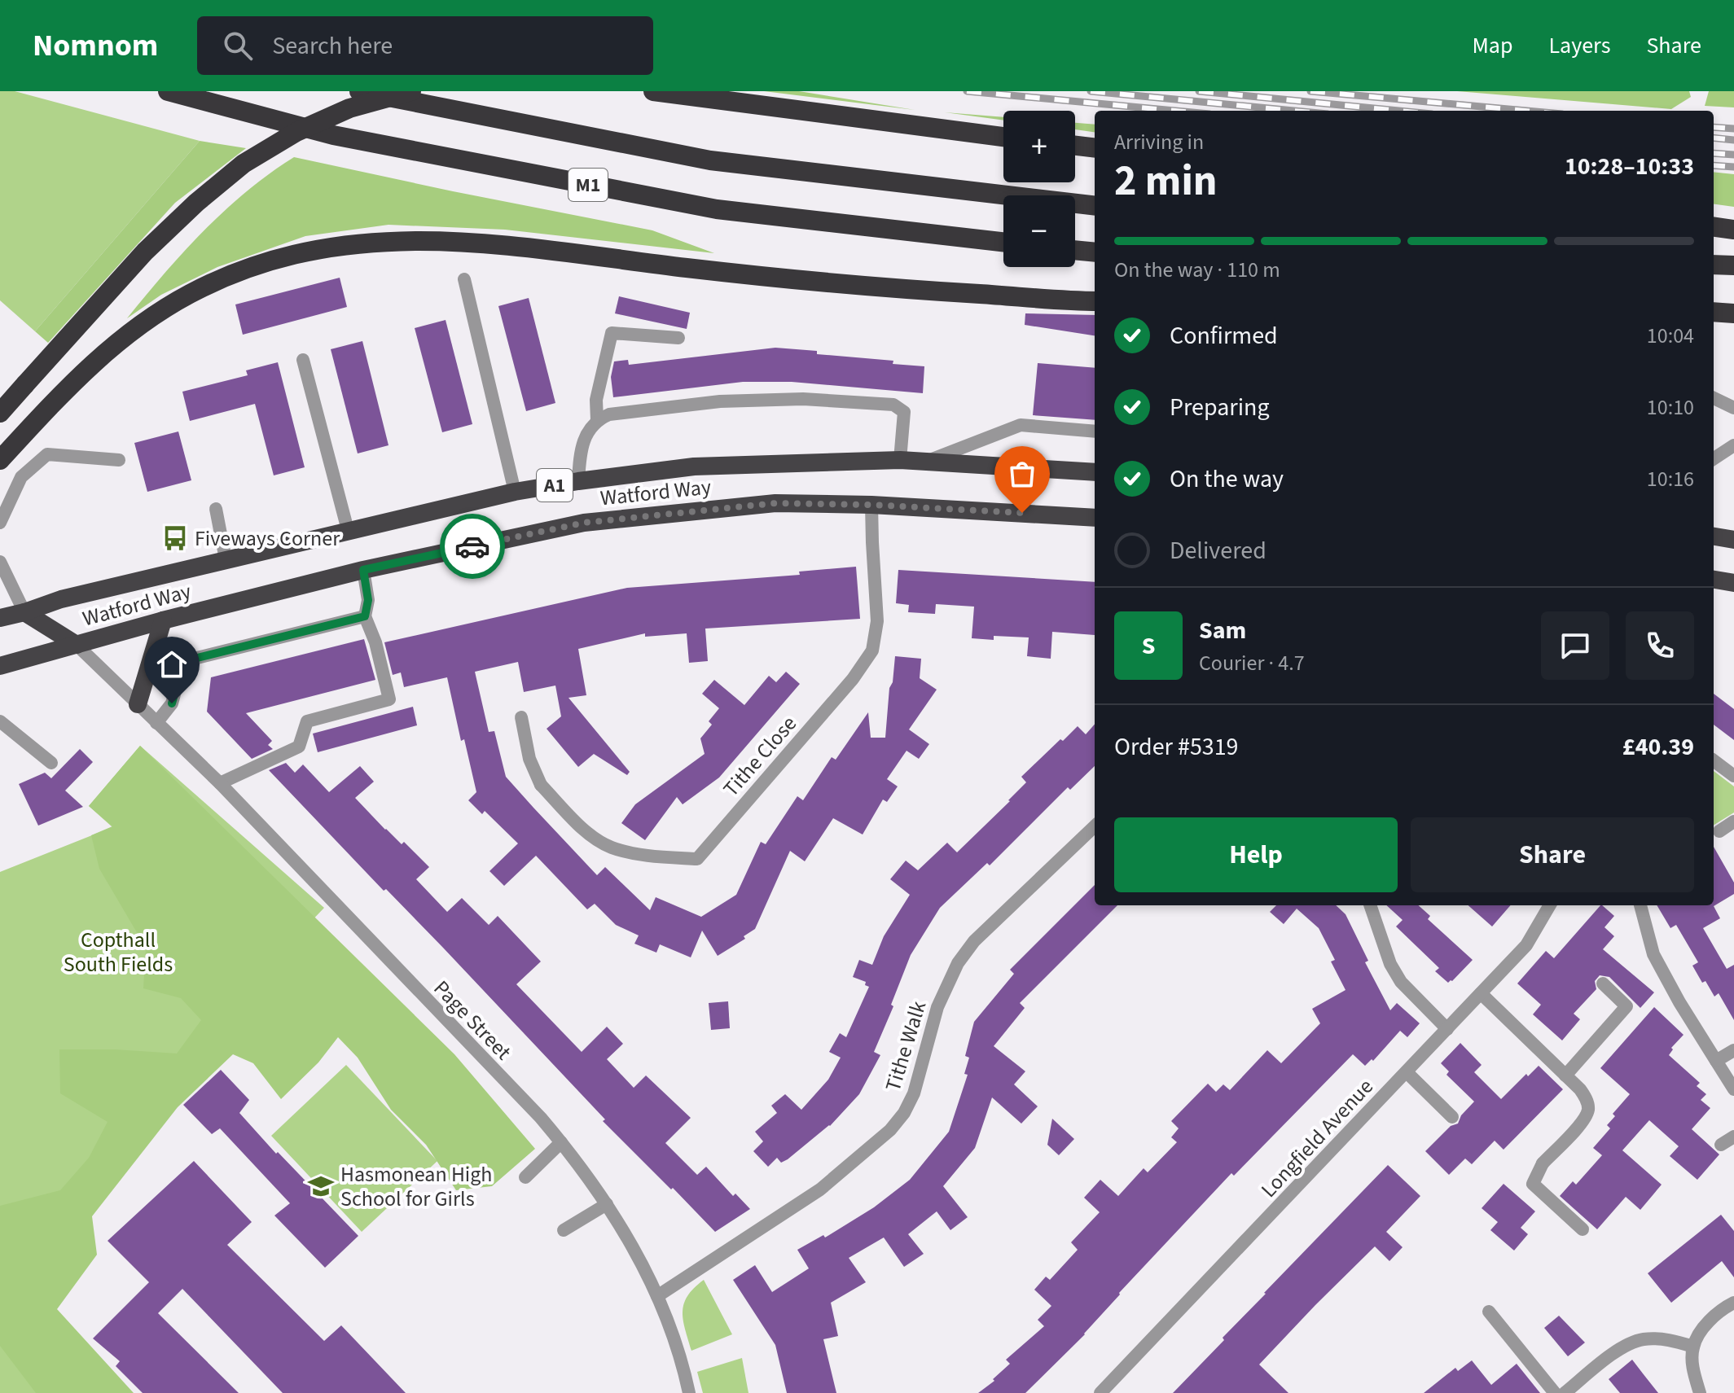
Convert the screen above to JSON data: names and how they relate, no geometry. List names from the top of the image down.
{
  "streets": {
    "highway": ["M1", "A1", "Watford Way"],
    "street": [
      "Tithe Close",
      "Page Street",
      "Tithe Walk",
      "Longfield Avenue"
    ]
  },
  "crossings": [
    ["Watford Way", "Tithe Close"],
    ["Watford Way", "Page Street"],
    ["Page Street", "Tithe Walk"]
  ],
  "parks": ["Copthall South Fields"],
  "places": {
    "bus stop": ["Fiveways Corner"],
    "school or university": ["Hasmonean High School for Girls"]
  },
  "page": {
    "header": "Nomnom",
    "search": "Search here",
    "nav": ["Map", "Layers", "Share"],
    "map_buttons": ["+", "−"],
    "heading": ["2 min", "Arriving in", "10:28–10:33"],
    "panel": [
      "Sam",
      "Courier · 4.7",
      "Order #5319",
      "£40.39"
    ],
    "bar": "On the way · 110 m",
    "list": [
      ["Confirmed", "10:04"],
      ["Preparing", "10:10"],
      ["On the way", "10:16"],
      "Delivered"
    ],
    "round": "S",
    "buttons": ["Help", "Share"]
  }
}
